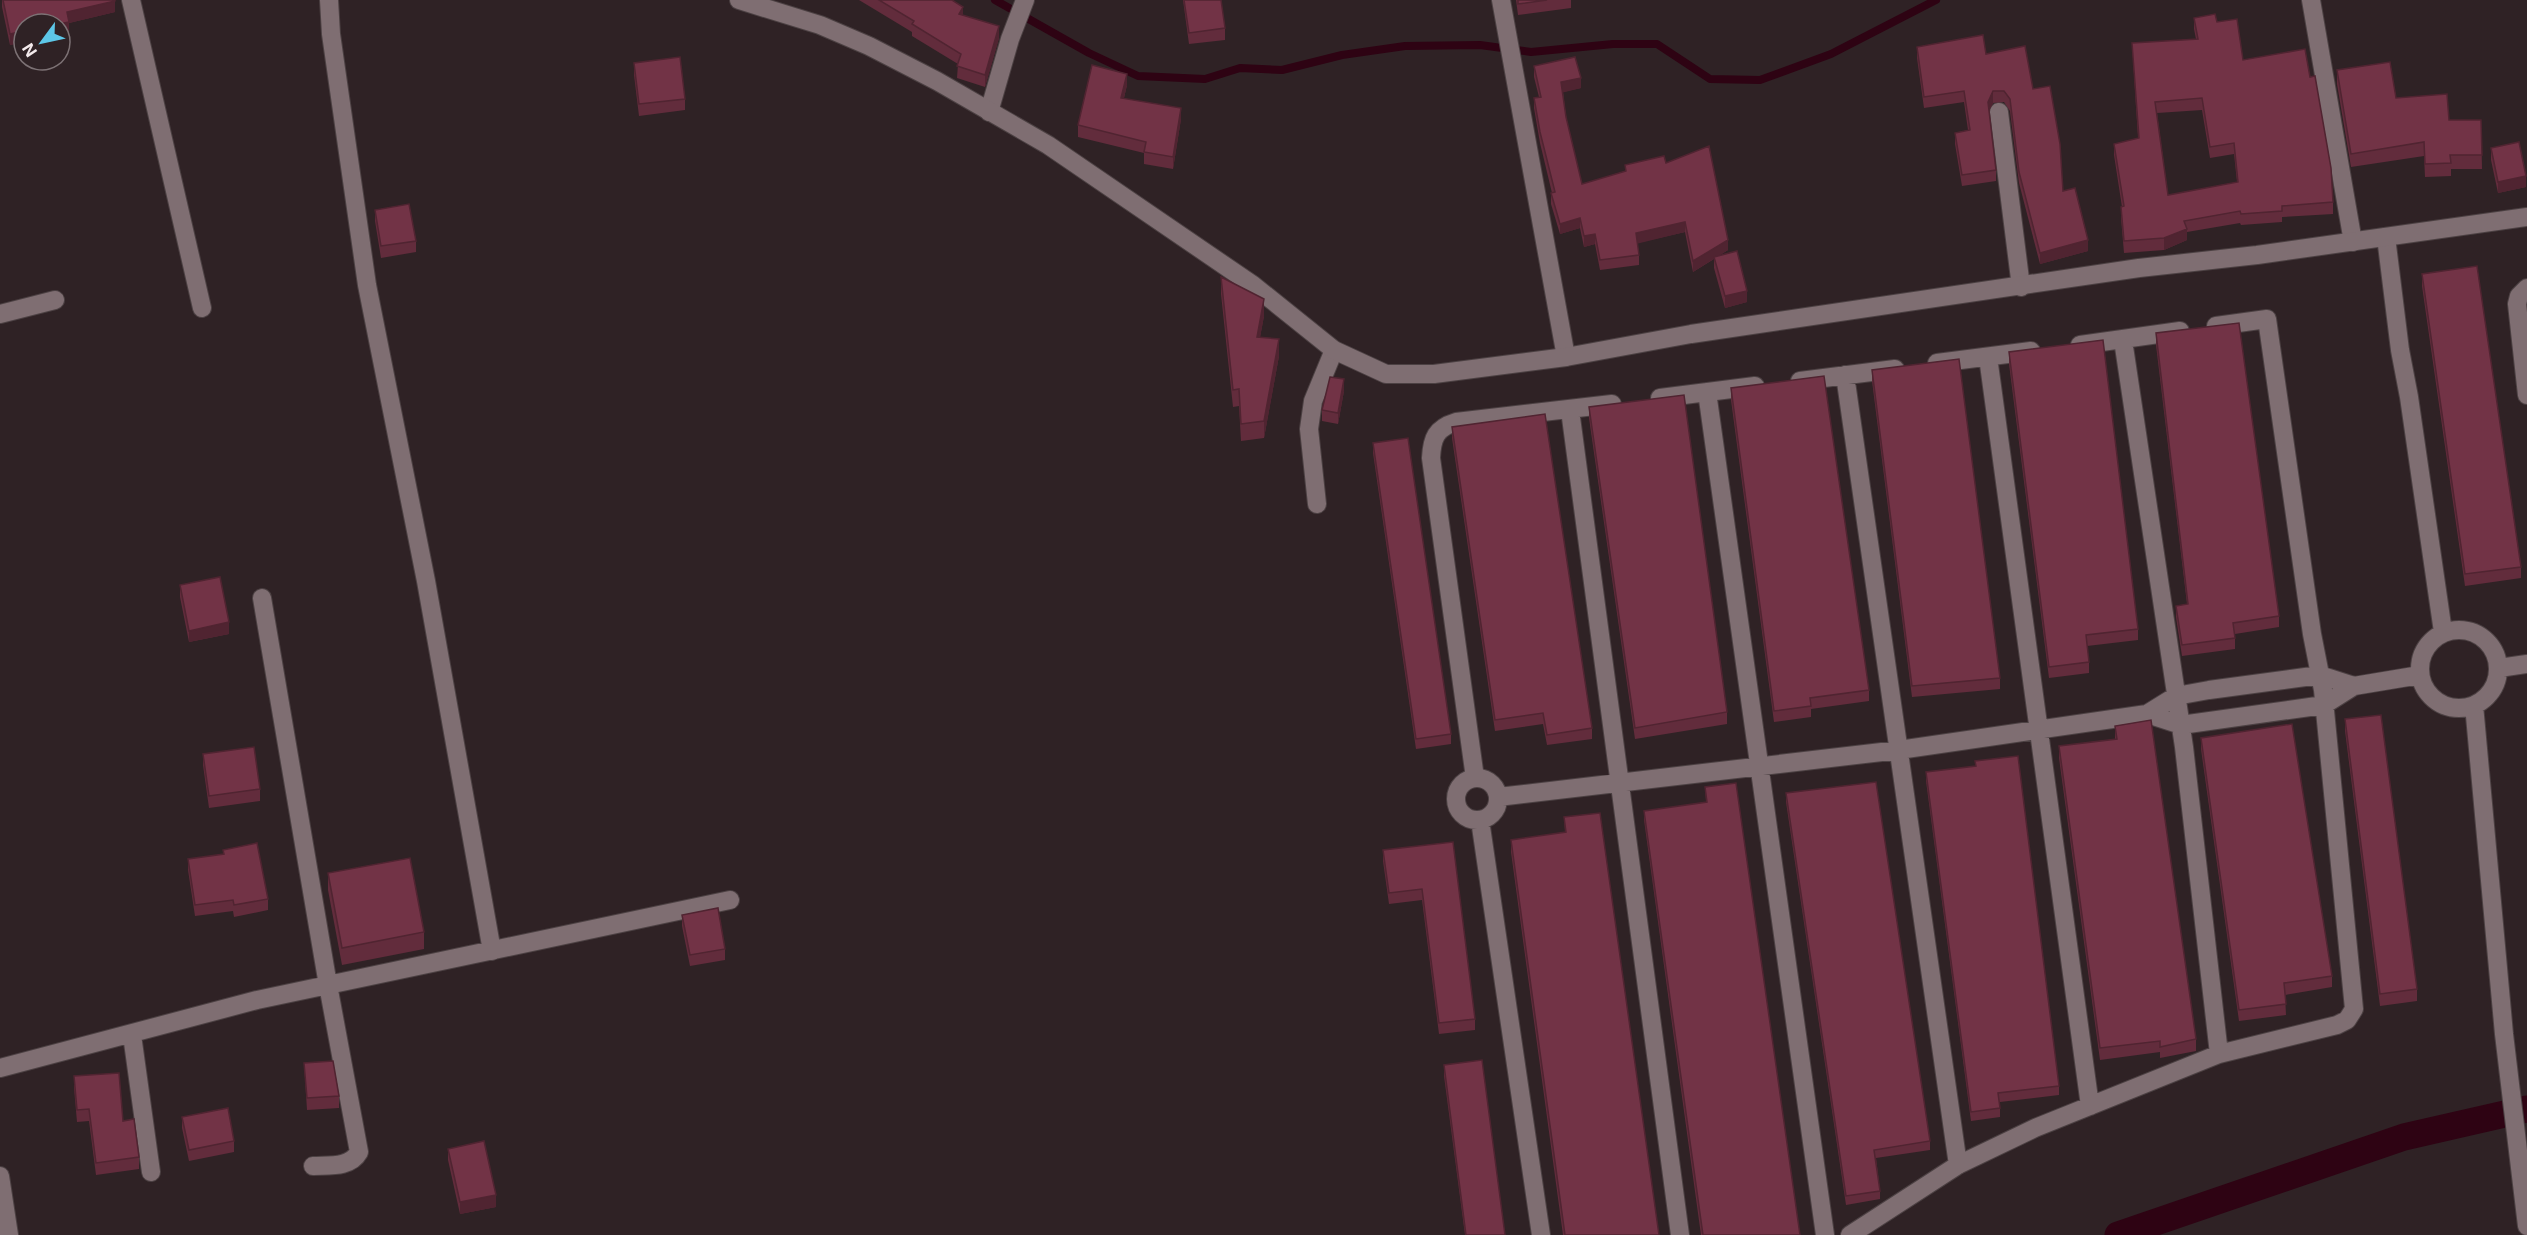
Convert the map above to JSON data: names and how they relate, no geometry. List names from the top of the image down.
{
  "north": "bottom left"
}
